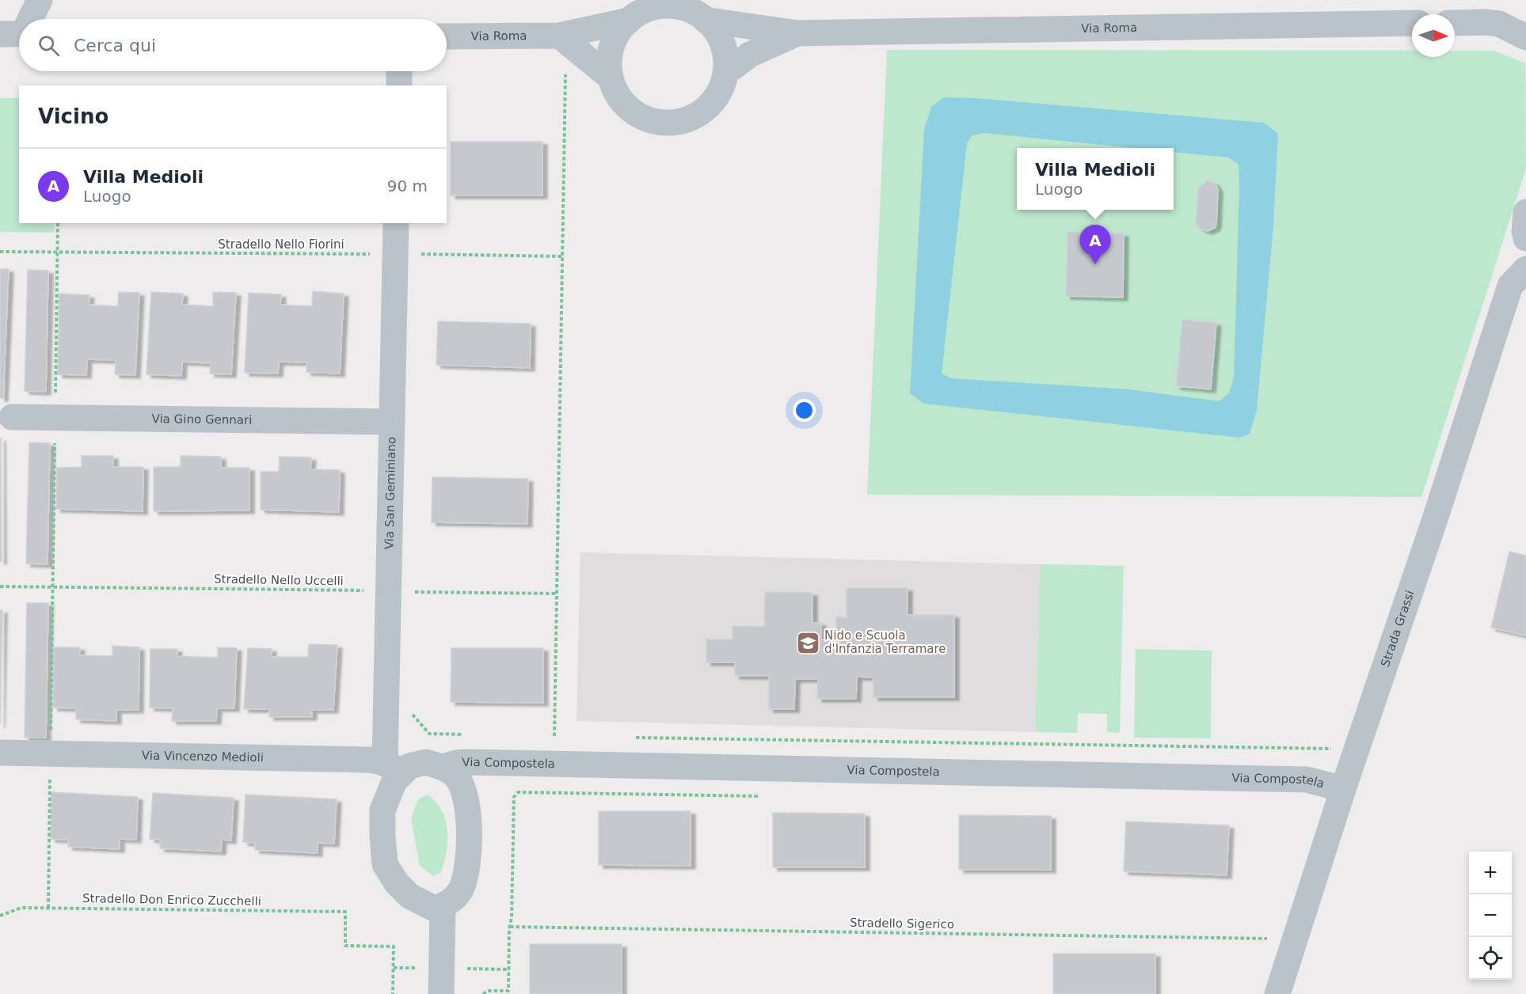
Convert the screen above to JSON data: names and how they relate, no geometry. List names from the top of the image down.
{
  "streets": {
    "street": [
      "Via Roma",
      "Via Gino Gennari",
      "Via San Geminiano",
      "Strada Grassi",
      "Via Vincenzo Medioli",
      "Via Compostela"
    ],
    "path": [
      "Stradello Nello Fiorini",
      "Stradello Nello Uccelli",
      "Stradello Don Enrico Zucchelli",
      "Stradello Sigerico"
    ]
  },
  "crossings": [
    ["Stradello Nello Fiorini", "Via San Geminiano"],
    ["Via Gino Gennari", "Via San Geminiano"],
    ["Via San Geminiano", "Stradello Nello Uccelli"],
    ["Via San Geminiano", "Via Vincenzo Medioli"],
    ["Via San Geminiano", "Via Compostela"],
    ["Strada Grassi", "Via Compostela"],
    ["Strada Grassi", "Stradello Sigerico"],
    ["Via Vincenzo Medioli", "Via Compostela"]
  ],
  "places": {
    "school or university": ["Nido e Scuola d'Infanzia Terramare"]
  },
  "north": "right",
  "page": {
    "search": "Cerca qui",
    "heading": "Vicino",
    "list": [
      {
        "mark": "A",
        "name": "Villa Medioli",
        "note": "Luogo",
        "value": "90 m"
      }
    ],
    "popup": ["Villa Medioli", "Luogo"],
    "pins": "A",
    "map_buttons": ["+", "−"]
  }
}
